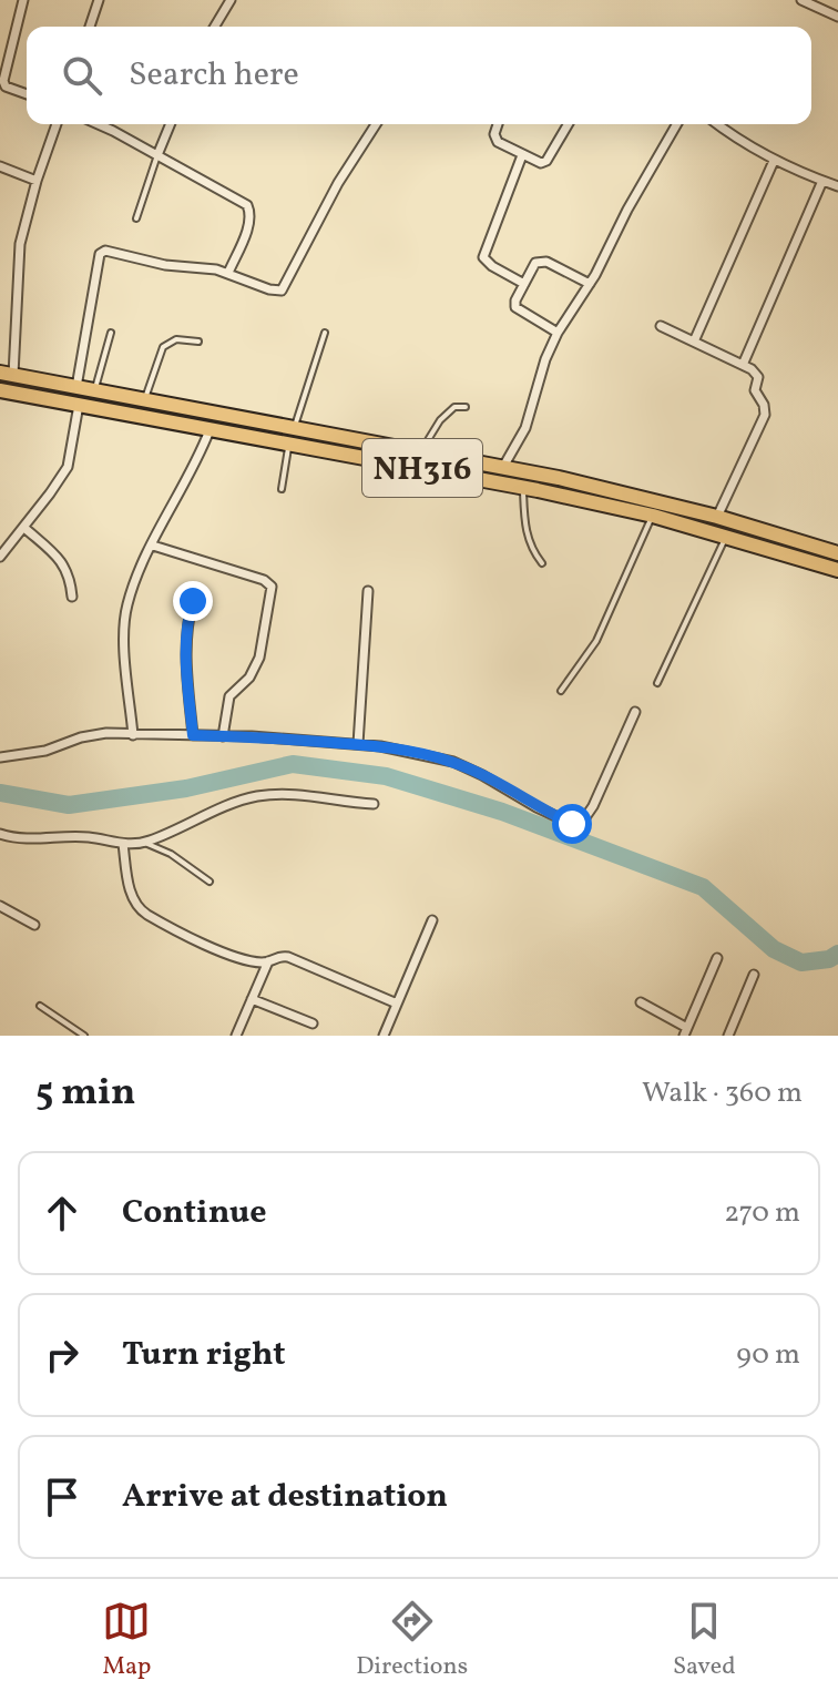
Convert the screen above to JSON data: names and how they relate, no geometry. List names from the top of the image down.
{
  "streets": {
    "highway": ["NH316"]
  },
  "page": {
    "search": "Search here",
    "heading": ["5 min", "Walk · 360 m"],
    "list": [
      ["Continue", "270 m"],
      ["Turn right", "90 m"],
      "Arrive at destination"
    ],
    "nav": ["Map", "Directions", "Saved"]
  }
}
